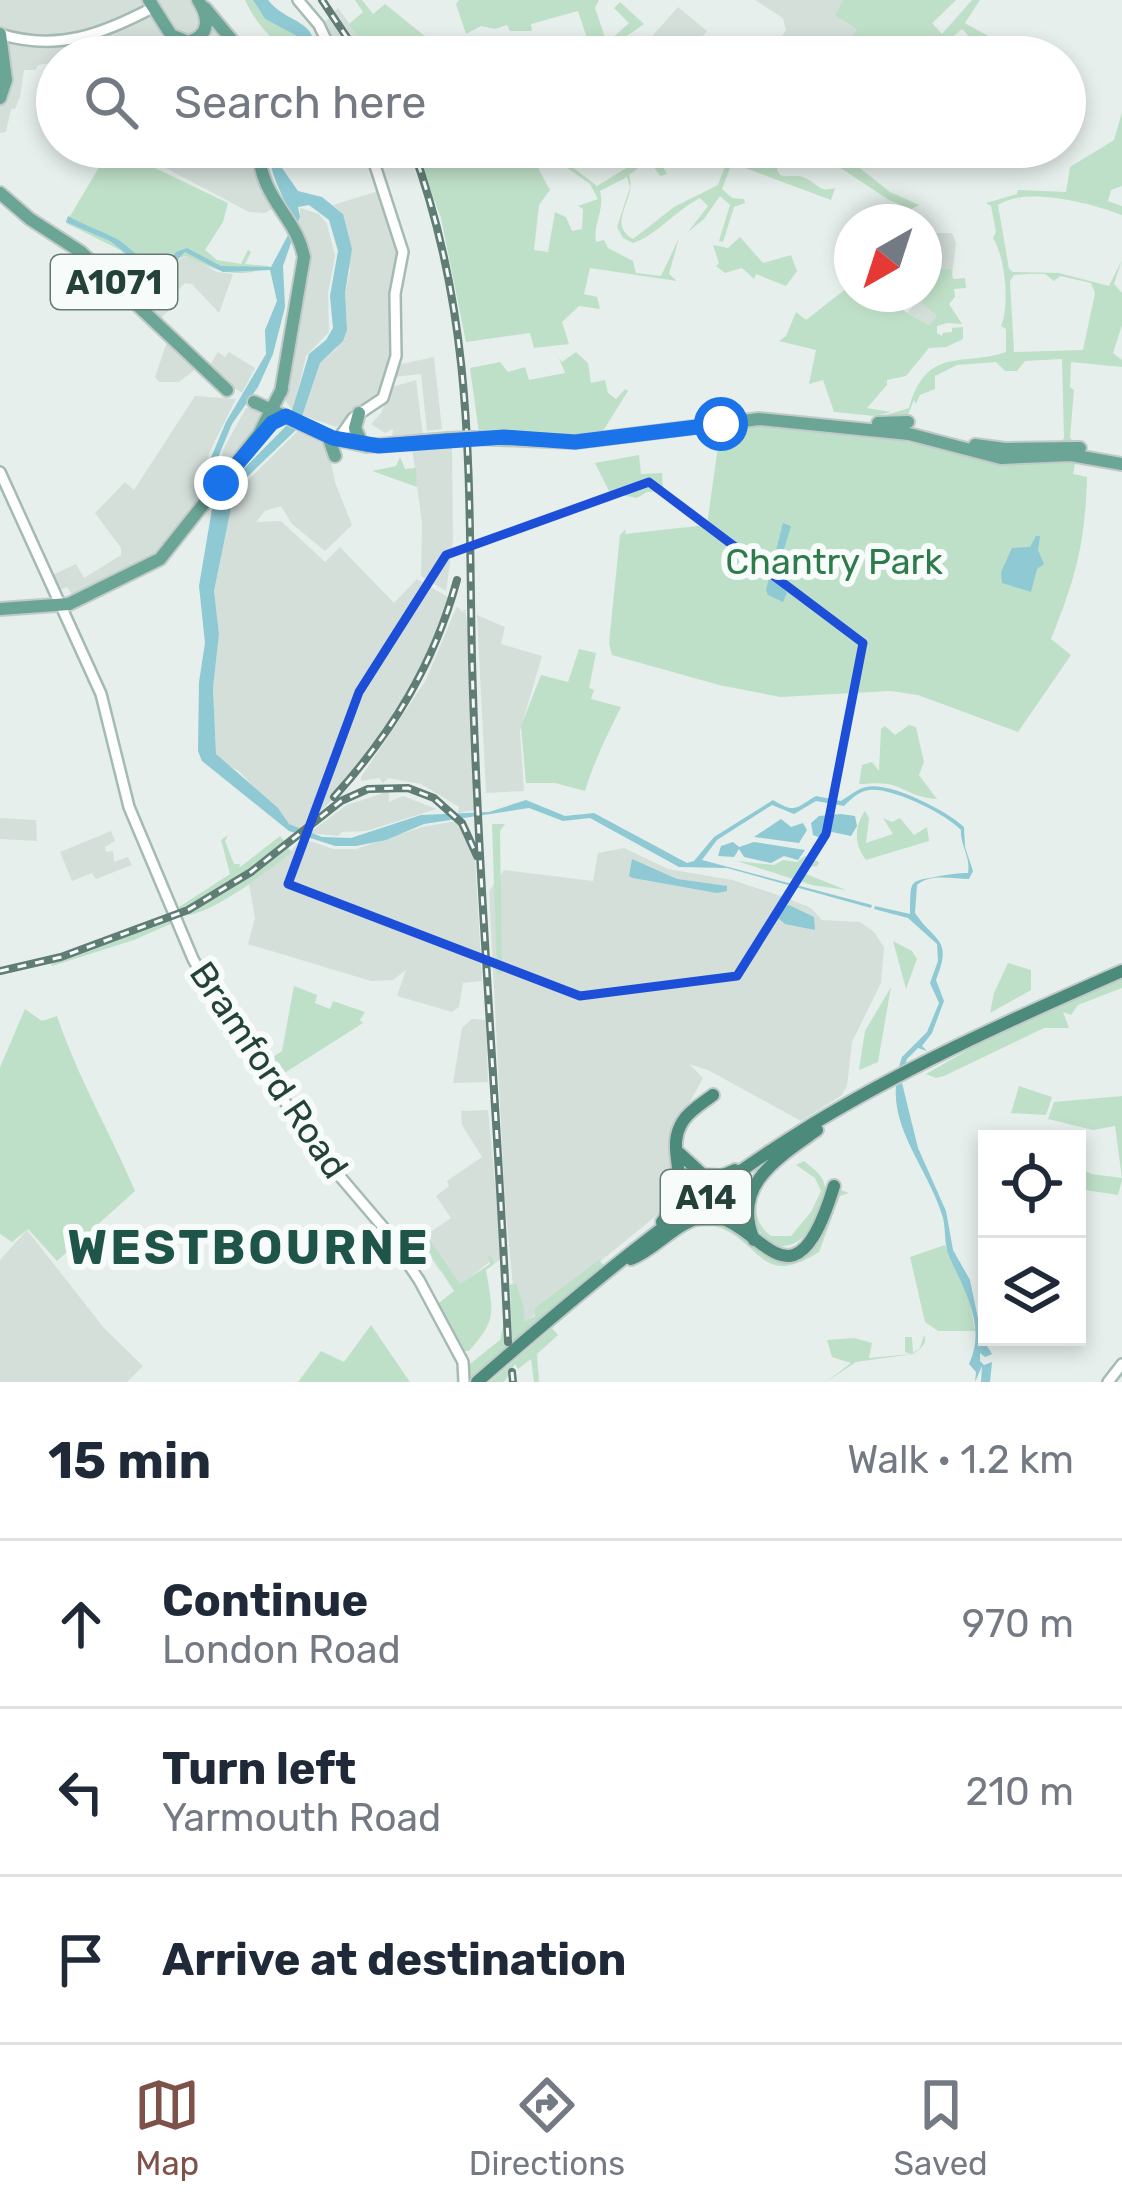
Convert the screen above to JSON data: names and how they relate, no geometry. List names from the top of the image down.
{
  "streets": {
    "highway": ["A14"],
    "main road": ["A1071", "Bramford Road"]
  },
  "districts": ["WESTBOURNE"],
  "parks": ["Chantry Park"],
  "north": "bottom left",
  "page": {
    "search": "Search here",
    "heading": ["15 min", "Walk · 1.2 km"],
    "list": [
      ["Continue", "London Road", "970 m"],
      ["Turn left", "Yarmouth Road", "210 m"],
      "Arrive at destination"
    ],
    "nav": ["Map", "Directions", "Saved"]
  }
}
